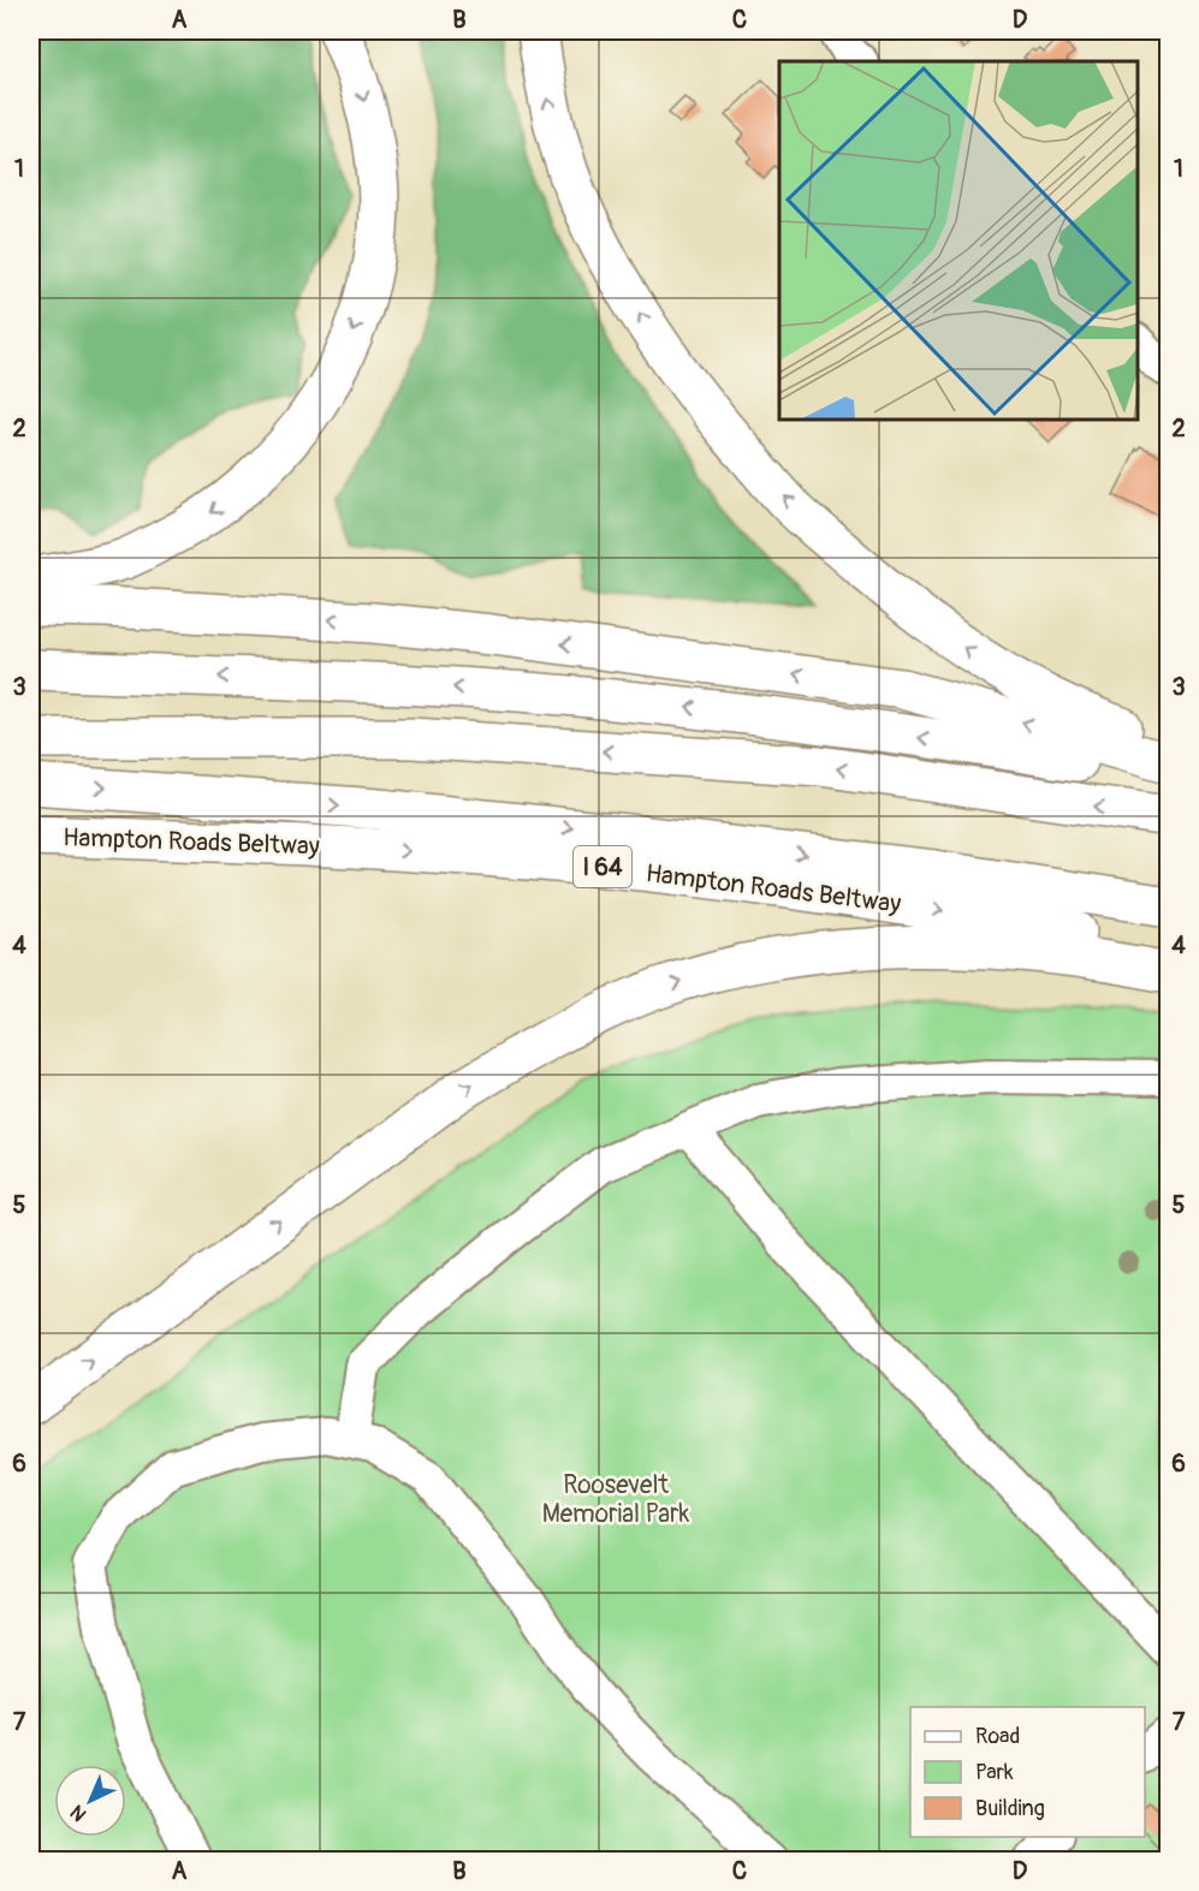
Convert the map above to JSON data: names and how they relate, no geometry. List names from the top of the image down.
{
  "streets": {
    "highway": ["Hampton Roads Beltway", "I 64"]
  },
  "parks": ["Roosevelt Memorial Park"],
  "legend": ["Road", "Park", "Building"],
  "north": "bottom left",
  "grid": {
    "columns": [
      "A",
      "B",
      "C",
      "D"
    ],
    "rows": [
      "1",
      "2",
      "3",
      "4",
      "5",
      "6",
      "7"
    ]
  }
}
